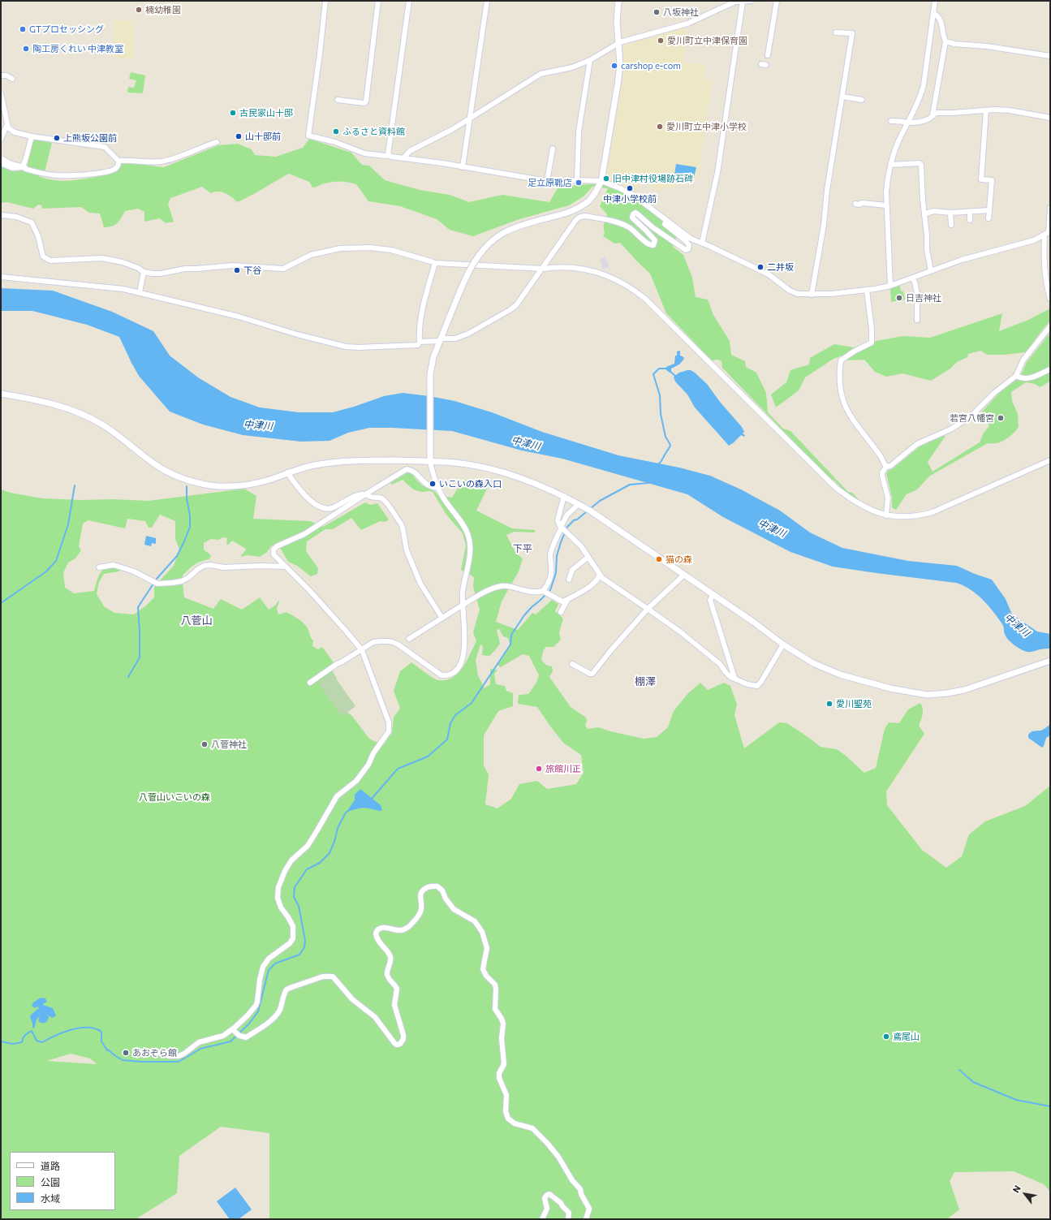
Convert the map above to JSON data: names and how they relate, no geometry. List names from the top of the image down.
{
  "districts": ["下平", "八菅山", "棚澤"],
  "water": ["中津川"],
  "parks": ["八菅山いこいの森"],
  "places": [
    "楠幼稚園",
    "八坂神社",
    "GTプロセッシング",
    "愛川町立中津保育園",
    "陶工房くれい 中津教室",
    "carshop e-com",
    "古民家山十邸",
    "愛川町立中津小学校",
    "ふるさと資料館",
    "山十邸前",
    "上熊坂公園前",
    "旧中津村役場跡石碑",
    "足立原靴店",
    "中津小学校前",
    "二井坂",
    "下谷",
    "日吉神社",
    "若宮八幡宮",
    "いこいの森入口",
    "猫の森",
    "愛川聖苑",
    "八菅神社",
    "旅館川正",
    "鳶尾山",
    "あおぞら館"
  ],
  "legend": ["道路", "公園", "水域"],
  "north": "top left"
}
